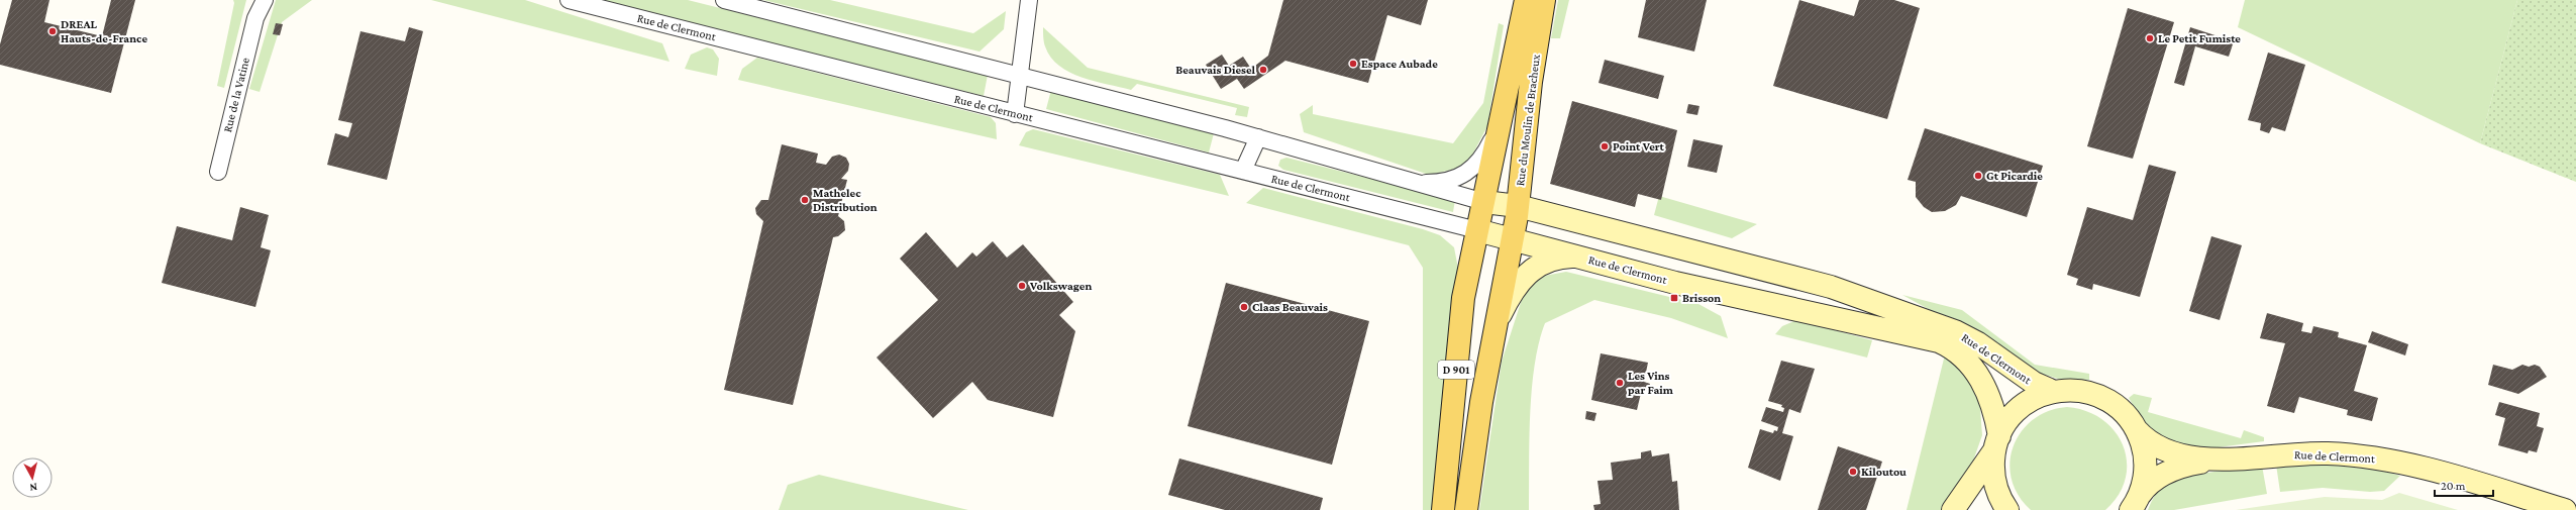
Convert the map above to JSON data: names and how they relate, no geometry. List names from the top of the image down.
{
  "streets": {
    "main road": ["Rue de Clermont", "Rue du Moulin de Bracheux", "D 901"],
    "street": ["Rue de la Vatine"]
  },
  "crossings": [
    ["Rue de Clermont", "Rue du Moulin de Bracheux"],
    ["Rue de Clermont", "D 901"],
    ["Rue du Moulin de Bracheux", "D 901"]
  ],
  "places": {
    "other": [
      "DREAL Hauts-de-France",
      "Le Petit Fumiste",
      "Espace Aubade",
      "Beauvais Diesel",
      "Point Vert",
      "Gt Picardie",
      "Mathelec Distribution",
      "Volkswagen",
      "Claas Beauvais",
      "Les Vins par Faim",
      "Kiloutou"
    ],
    "transit": ["Brisson"]
  },
  "scale_bar": "20 m",
  "north": "bottom"
}
